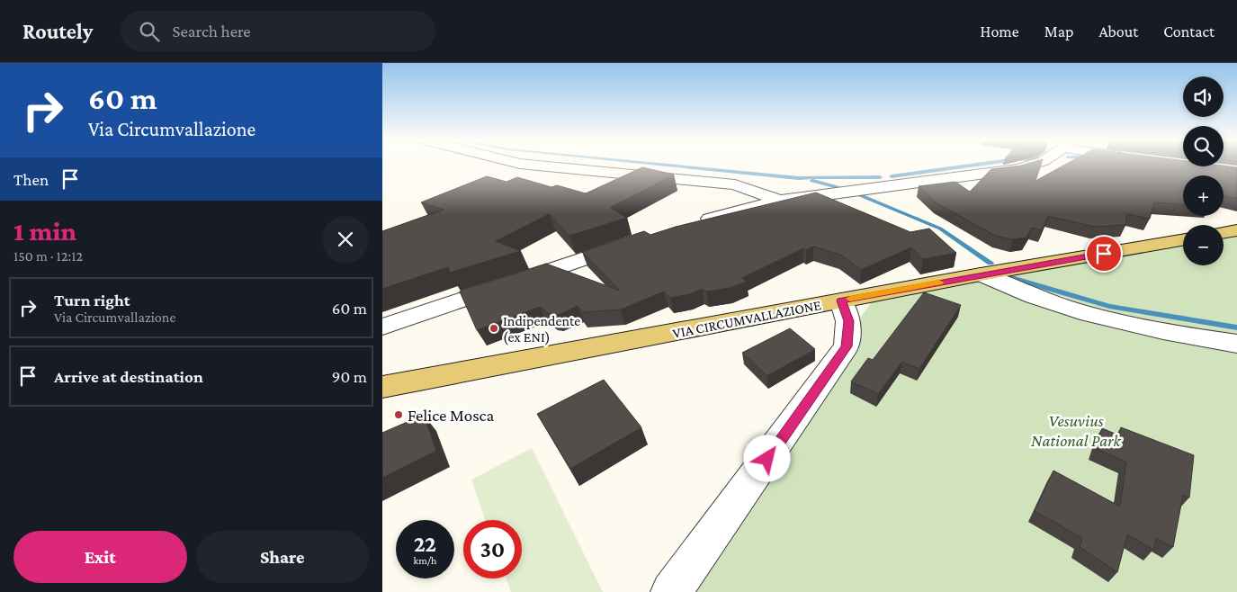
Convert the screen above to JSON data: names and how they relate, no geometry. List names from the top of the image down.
{
  "streets": {
    "main road": ["VIA CIRCUMVALLAZIONE"]
  },
  "parks": ["Vesuvius National Park"],
  "places": ["Indipendente (ex ENI)", "Felice Mosca"],
  "page": {
    "header": "Routely",
    "search": "Search here",
    "nav": [
      "Home",
      "Map",
      "About",
      "Contact"
    ],
    "turn": ["60 m", "Via Circumvallazione"],
    "map_buttons": ["+", "−"],
    "then": "Then",
    "heading": ["1 min", "150 m · 12:12"],
    "list": [
      {
        "name": "Turn right",
        "note": "Via Circumvallazione",
        "value": "60 m"
      },
      {
        "name": "Arrive at destination",
        "value": "90 m"
      }
    ],
    "speed": "22 km/h",
    "limit": "30",
    "buttons": ["Exit", "Share"]
  }
}
